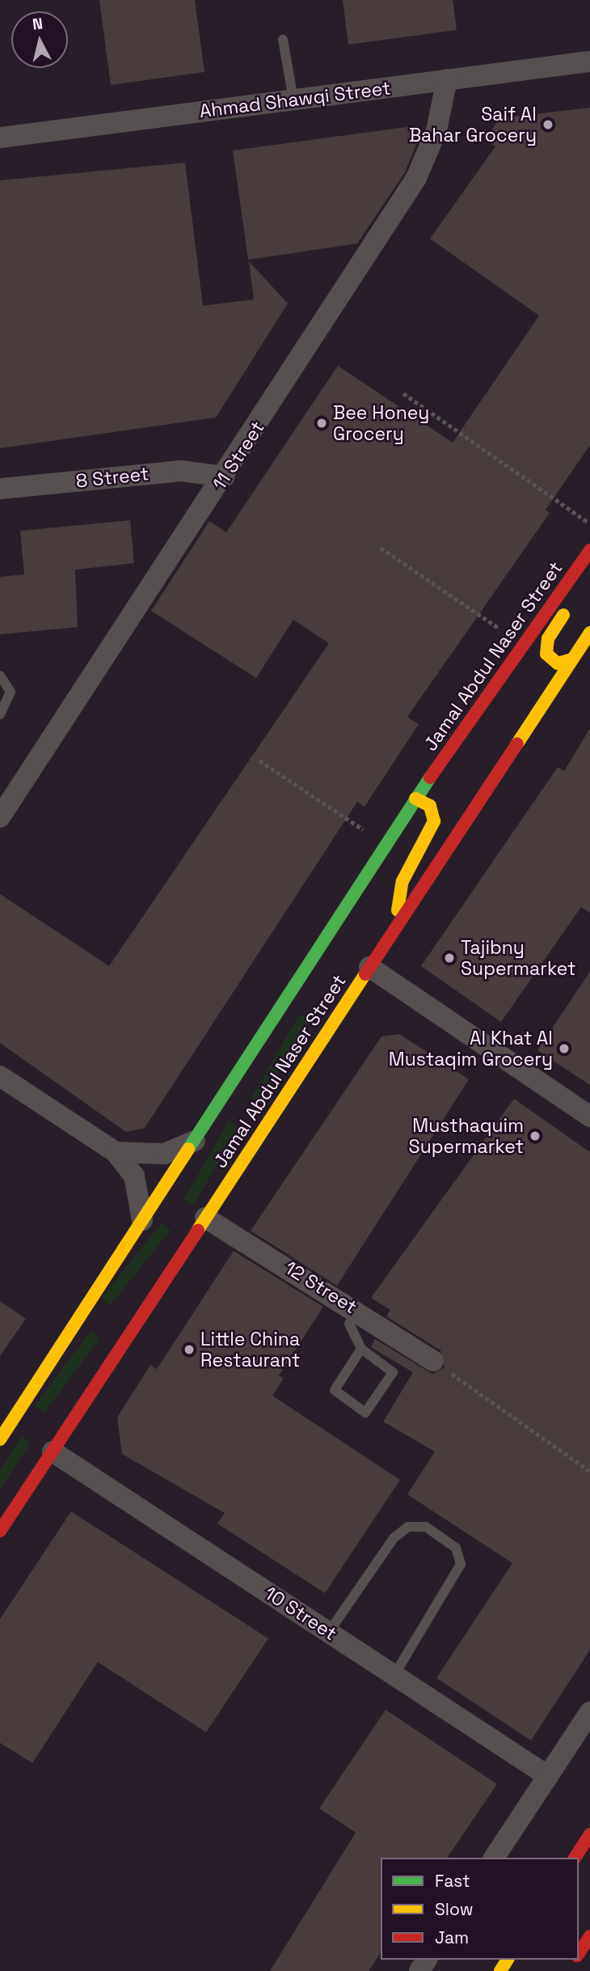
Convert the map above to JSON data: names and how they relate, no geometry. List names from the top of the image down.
{
  "streets": {
    "main road": ["Jamal Abdul Naser Street"],
    "street": [
      "Ahmad Shawqi Street",
      "11 Street",
      "8 Street",
      "12 Street",
      "10 Street"
    ]
  },
  "crossings": [
    ["Ahmad Shawqi Street", "11 Street"],
    ["11 Street", "8 Street"],
    ["Jamal Abdul Naser Street", "12 Street"],
    ["Jamal Abdul Naser Street", "10 Street"]
  ],
  "places": [
    "Saif Al Bahar Grocery",
    "Bee Honey Grocery",
    "Tajibny Supermarket",
    "Al Khat Al Mustaqim Grocery",
    "Musthaquim Supermarket",
    "Little China Restaurant"
  ],
  "legend": ["Fast", "Slow", "Jam"],
  "north": "top"
}
